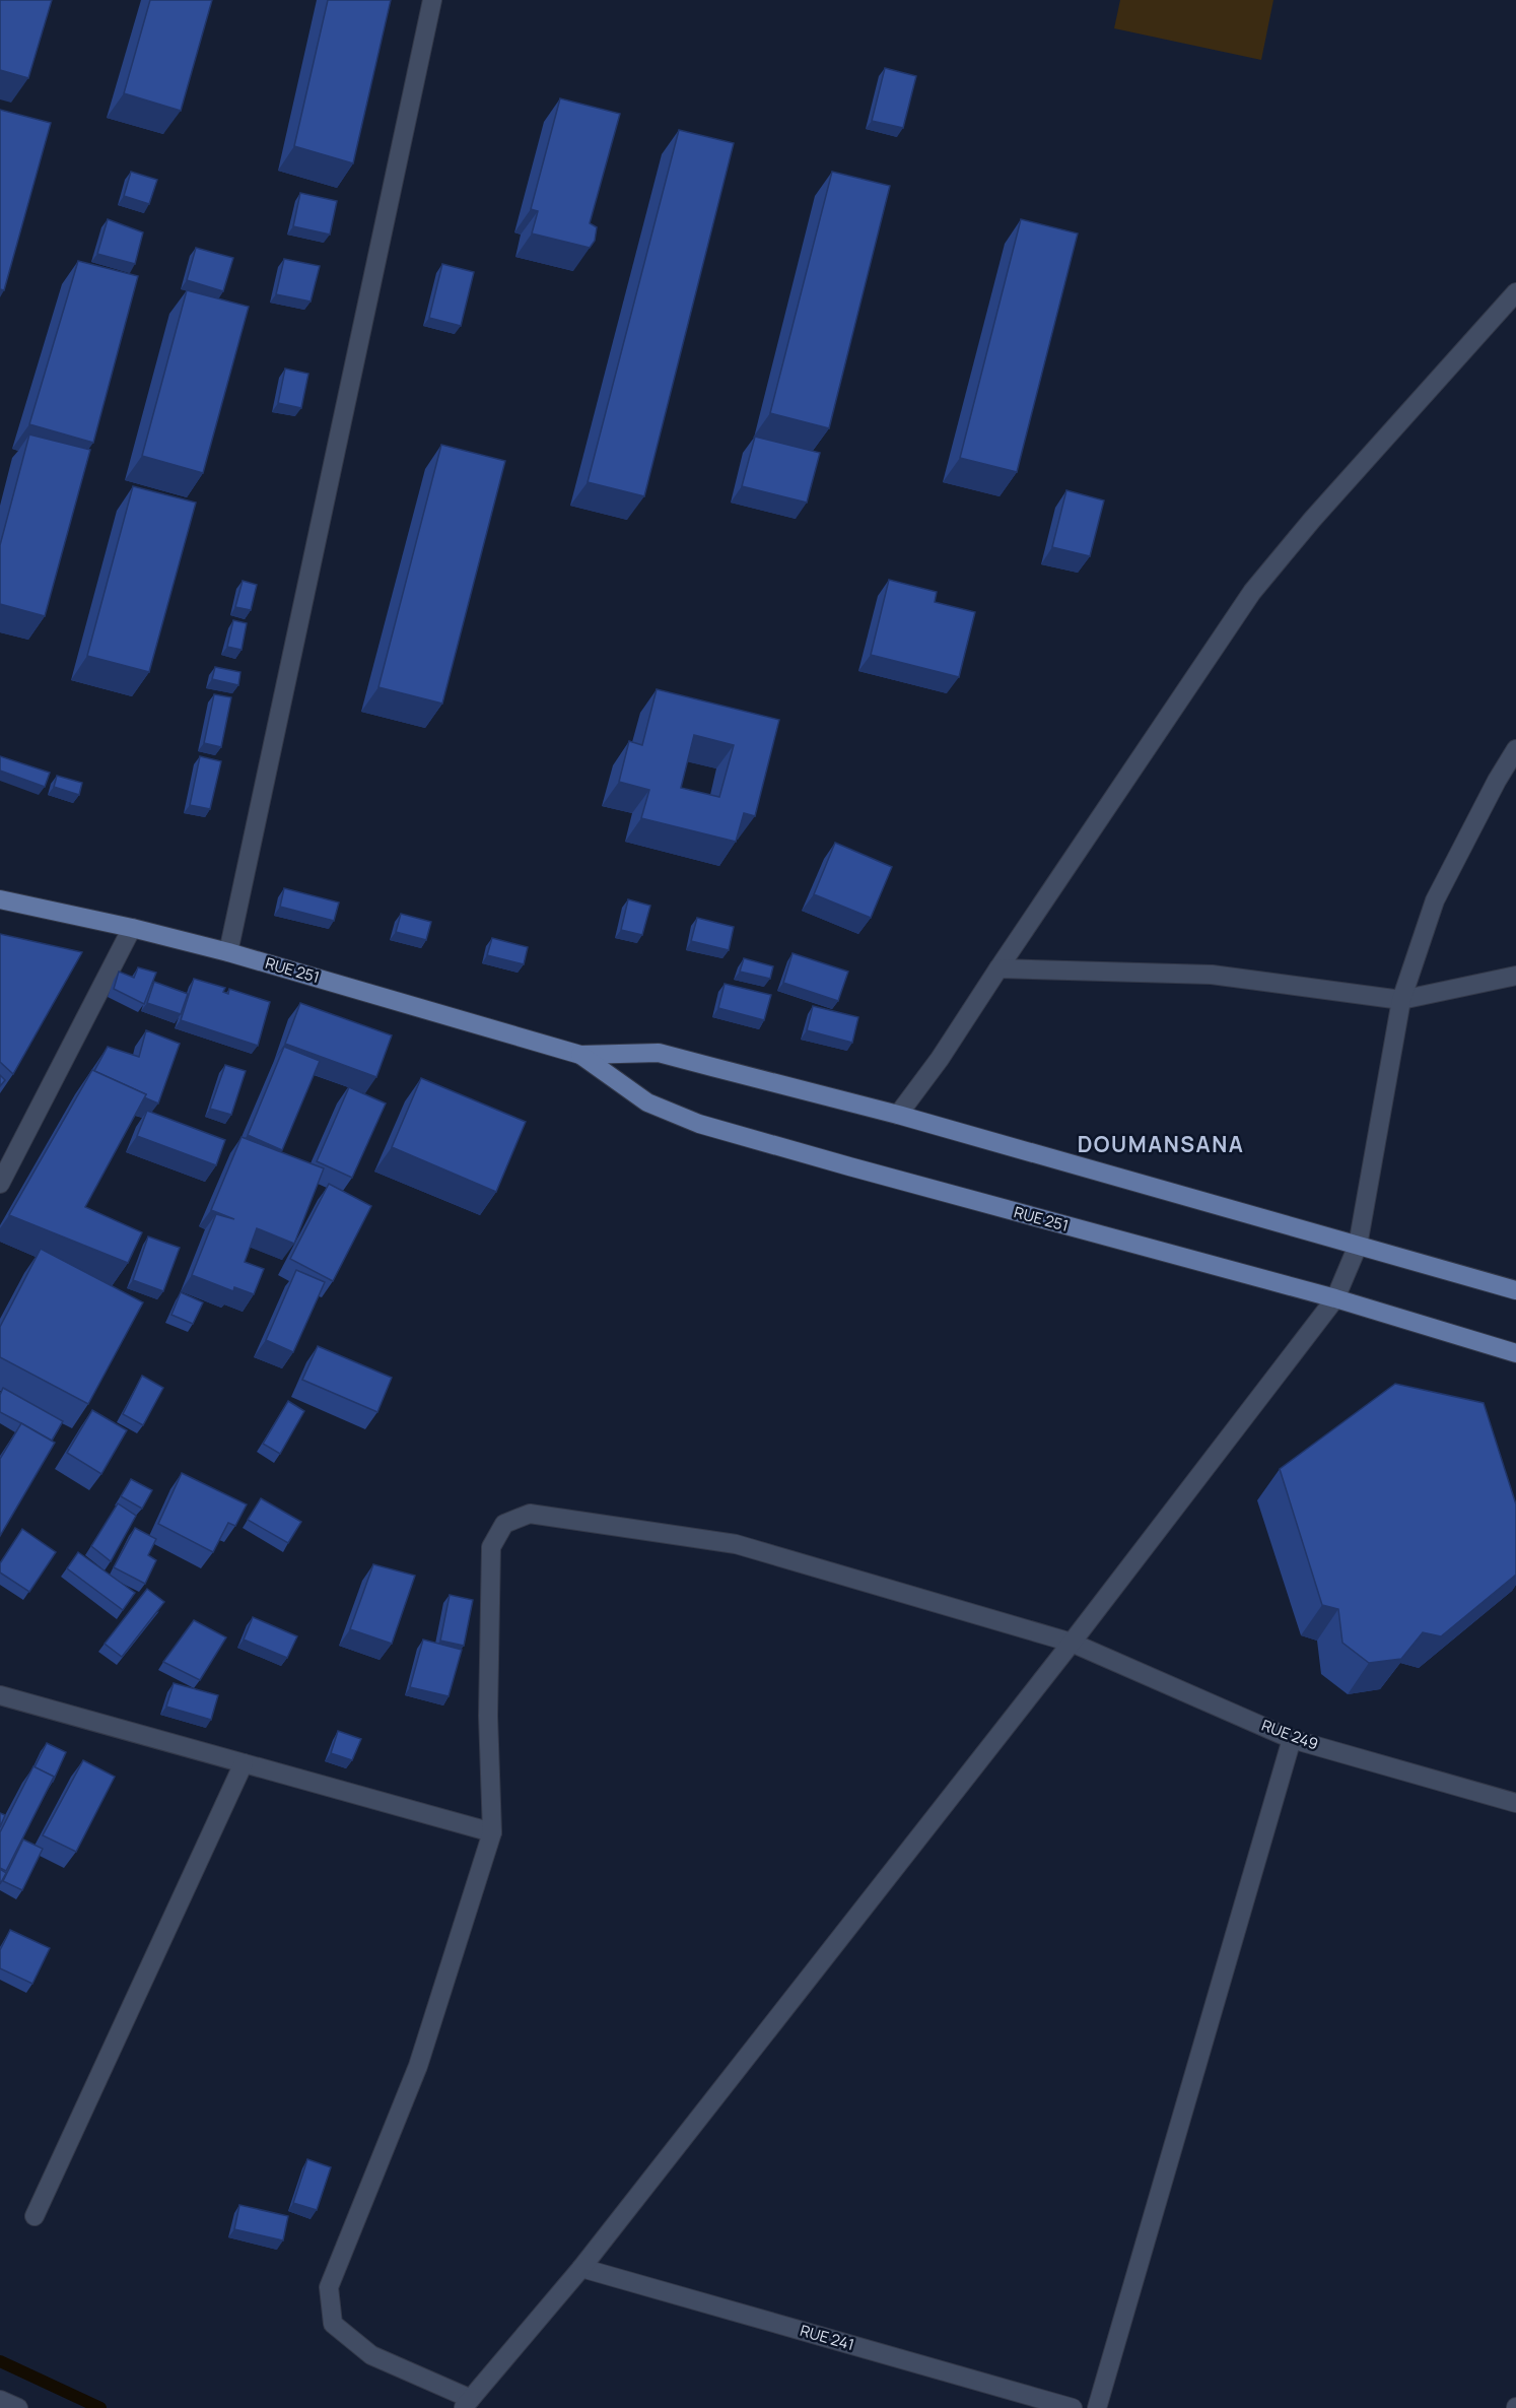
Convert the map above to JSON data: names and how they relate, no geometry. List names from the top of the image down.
{
  "streets": {
    "main road": ["RUE 251"],
    "street": ["RUE 249", "RUE 241"]
  },
  "districts": ["DOUMANSANA"]
}
